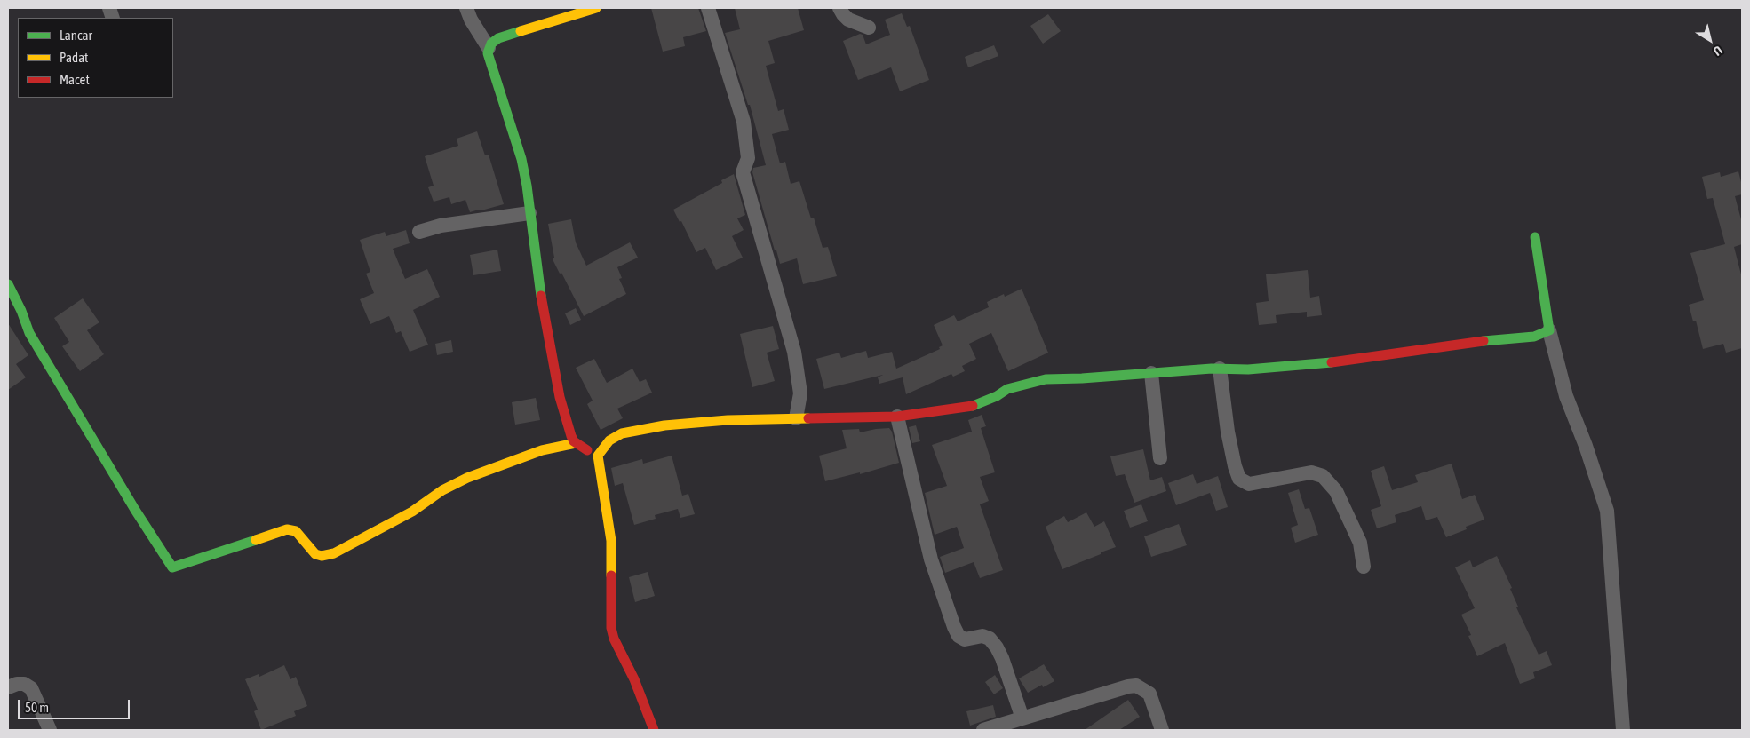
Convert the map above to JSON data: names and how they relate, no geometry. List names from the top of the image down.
{
  "legend": ["Lancar", "Padat", "Macet"],
  "scale_bar": "50 m",
  "north": "bottom right"
}
